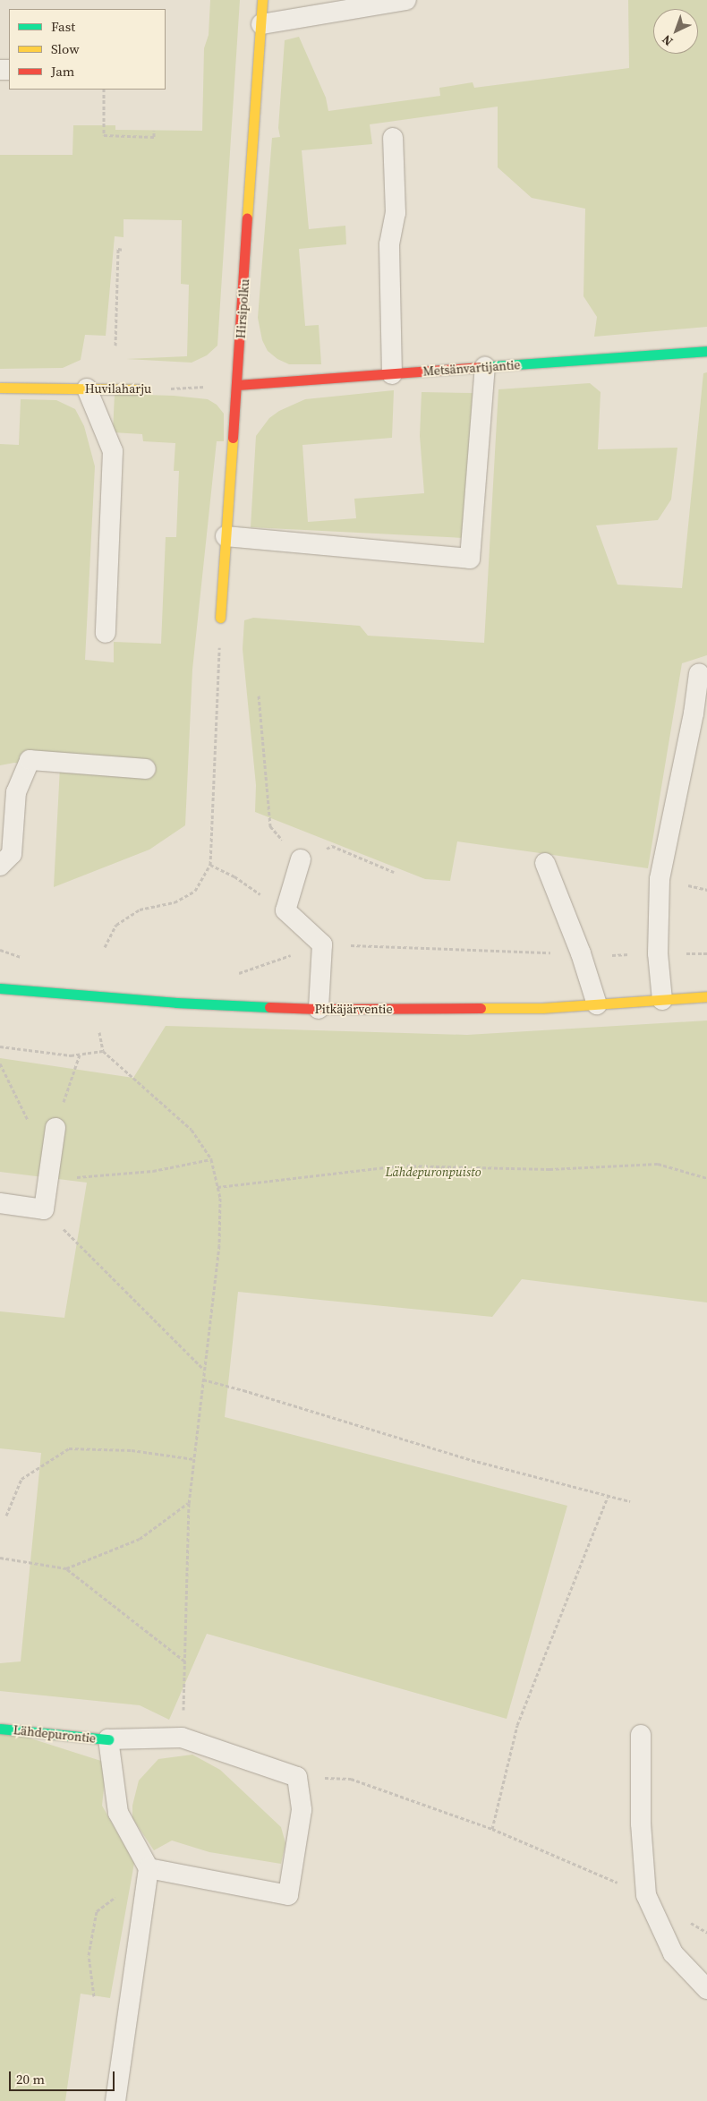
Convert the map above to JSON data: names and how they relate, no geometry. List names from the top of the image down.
{
  "streets": {
    "street": [
      "Hirsipolku",
      "Metsänvartijantie",
      "Huvilaharju",
      "Pitkäjärventie",
      "Lähdepurontie"
    ]
  },
  "crossings": [
    ["Hirsipolku", "Metsänvartijantie"],
    ["Hirsipolku", "Huvilaharju"],
    ["Metsänvartijantie", "Huvilaharju"]
  ],
  "parks": ["Lähdepuronpuisto"],
  "legend": ["Fast", "Slow", "Jam"],
  "scale_bar": "20 m",
  "north": "bottom left"
}
